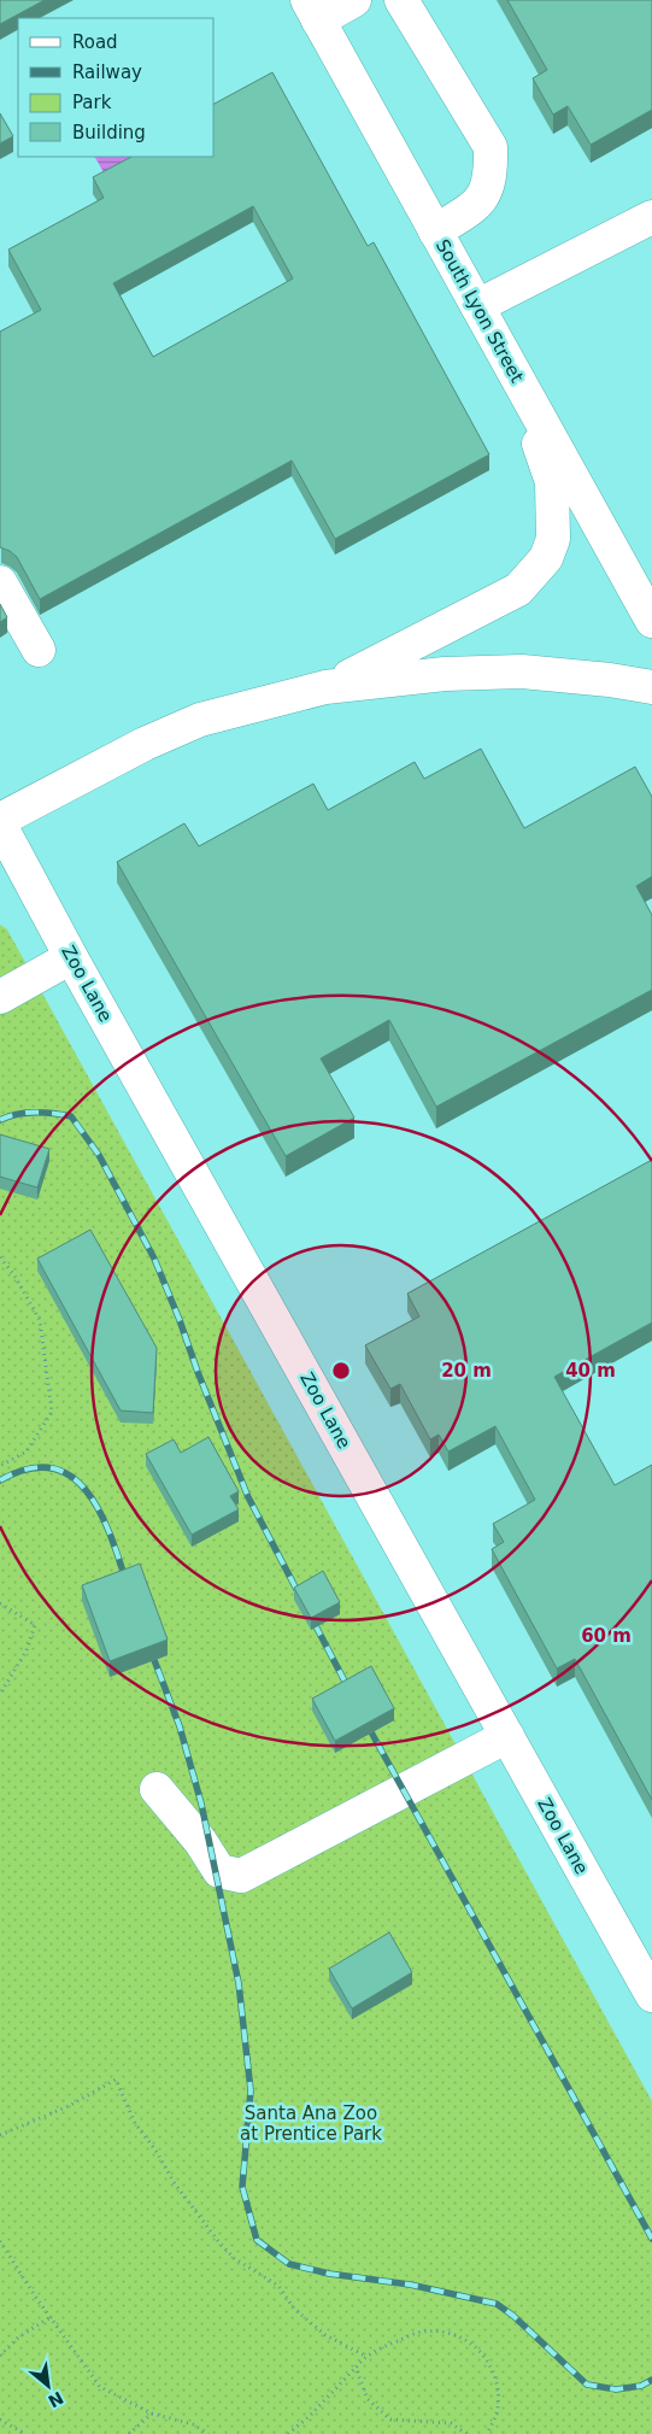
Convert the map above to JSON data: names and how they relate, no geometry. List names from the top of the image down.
{
  "streets": {
    "street": ["South Lyon Street", "Zoo Lane"]
  },
  "parks": ["Santa Ana Zoo at Prentice Park"],
  "legend": [
    "Road",
    "Railway",
    "Park",
    "Building"
  ],
  "north": "bottom right",
  "rings": ["20 m", "40 m", "60 m"]
}
